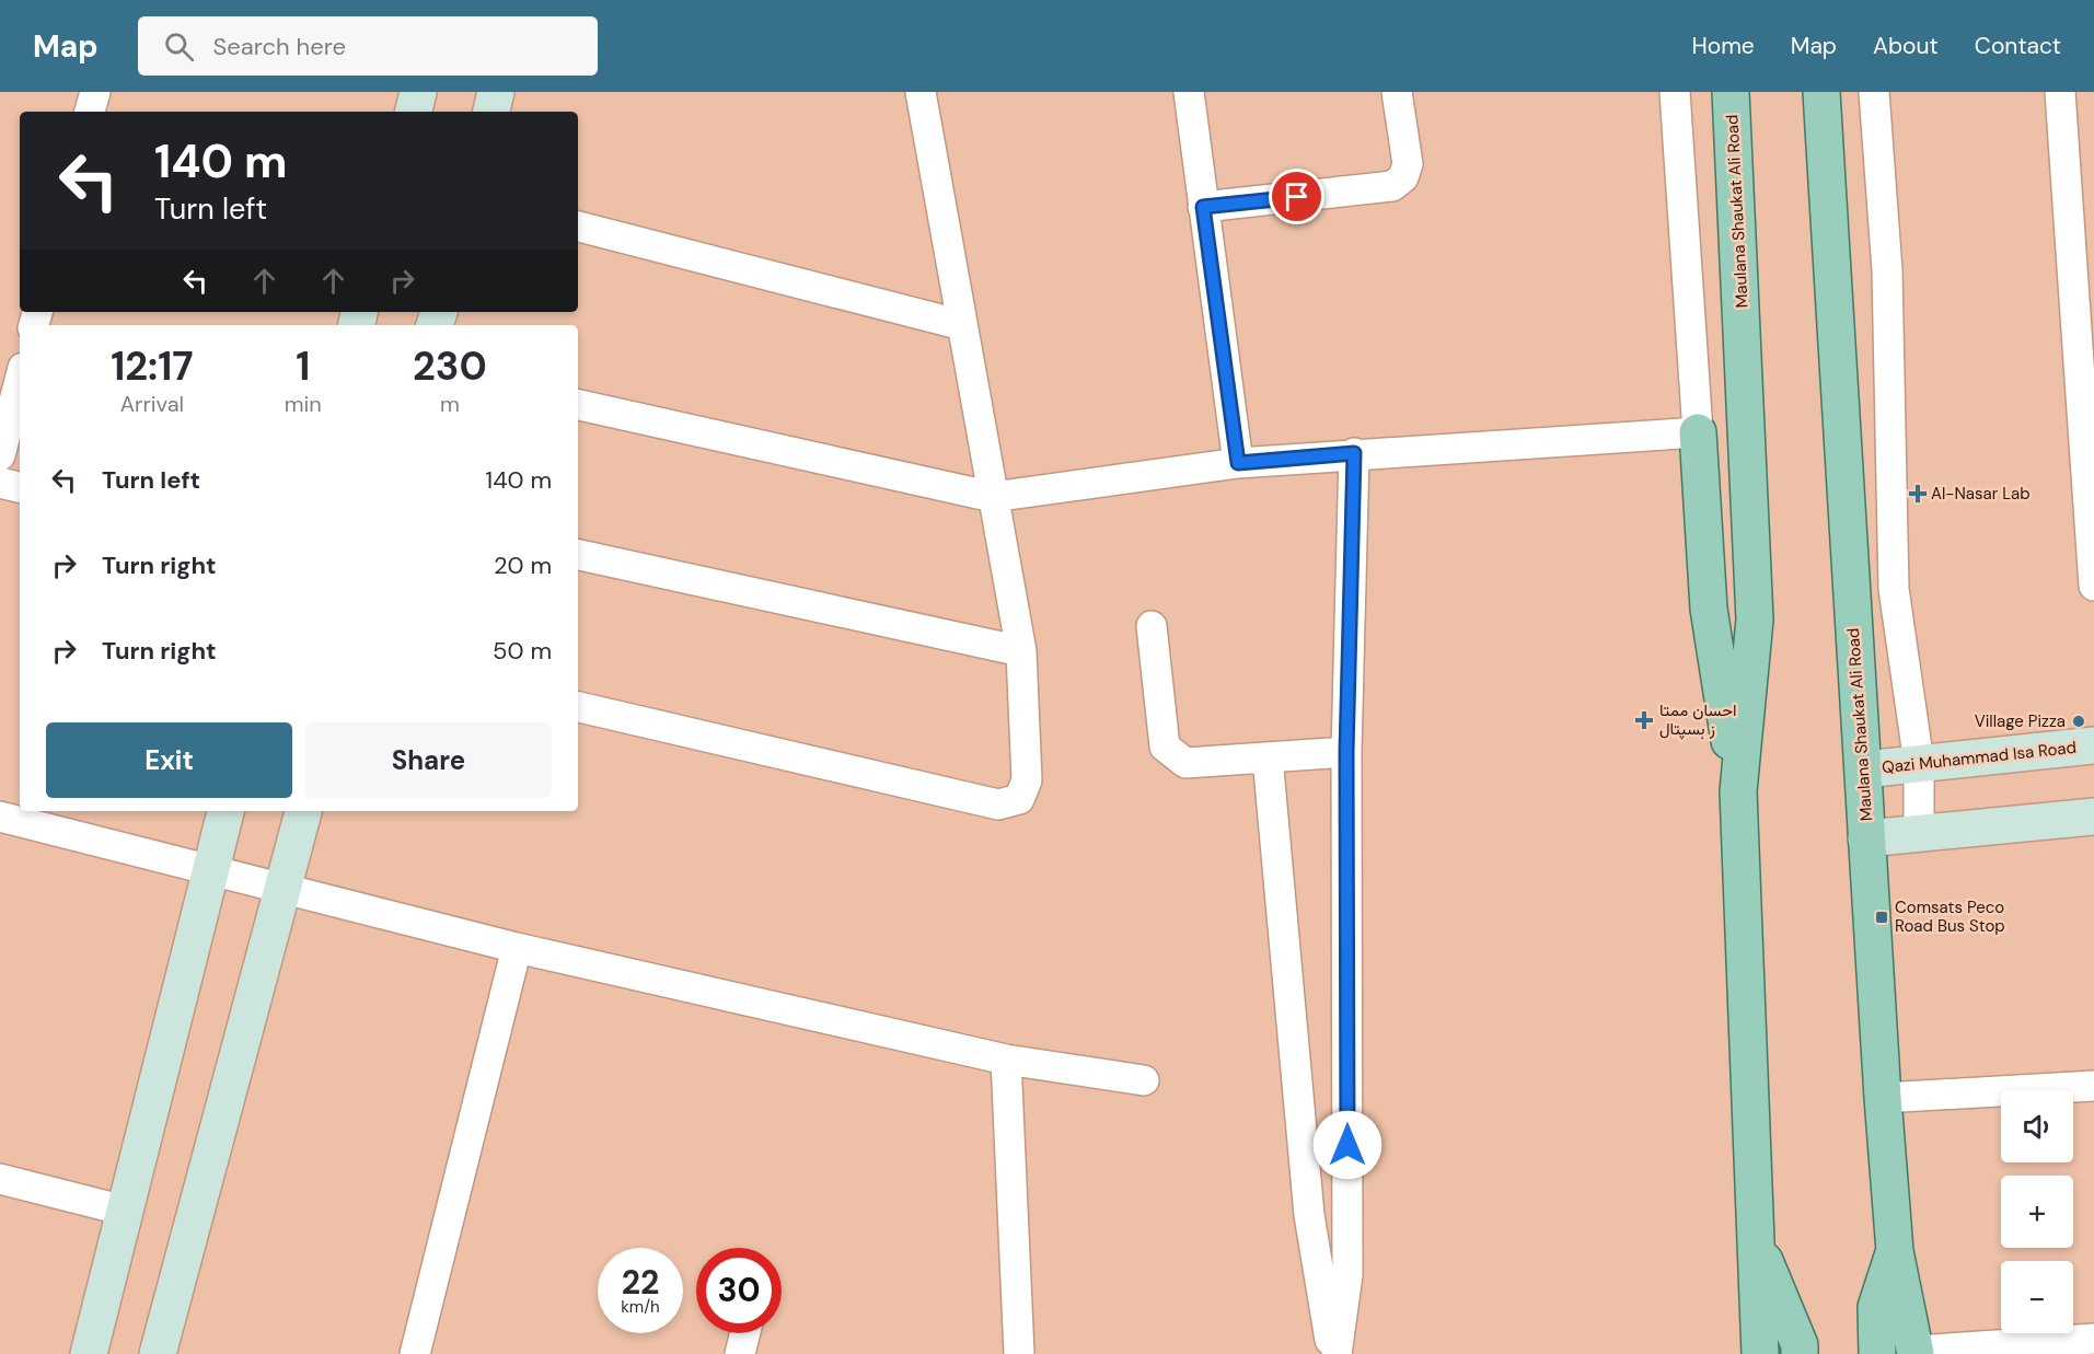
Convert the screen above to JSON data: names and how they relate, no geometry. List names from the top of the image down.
{
  "streets": {
    "main road": ["Maulana Shaukat Ali Road"],
    "street": ["Qazi Muhammad Isa Road"]
  },
  "crossings": [
    ["Maulana Shaukat Ali Road", "Qazi Muhammad Isa Road"]
  ],
  "places": {
    "health": ["Al-Nasar Lab", "احسان ممتا ز ہسپتال"],
    "other": ["Village Pizza"],
    "transit": ["Comsats Peco Road Bus Stop"]
  },
  "page": {
    "header": "Map",
    "search": "Search here",
    "nav": [
      "Home",
      "Map",
      "About",
      "Contact"
    ],
    "turn": ["140 m", "Turn left"],
    "eta": [
      "12:17",
      "Arrival",
      "1",
      "min",
      "230",
      "m"
    ],
    "list": [
      {
        "name": "Turn left",
        "value": "140 m"
      },
      {
        "name": "Turn right",
        "value": "20 m"
      },
      {
        "name": "Turn right",
        "value": "50 m"
      }
    ],
    "buttons": ["Exit", "Share"],
    "map_buttons": ["+", "−"],
    "speed": "22 km/h",
    "limit": "30"
  }
}
